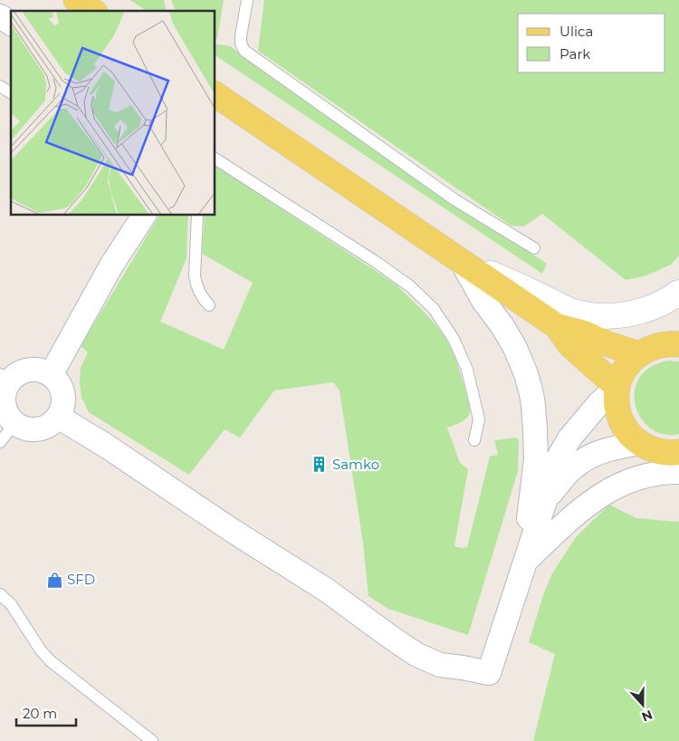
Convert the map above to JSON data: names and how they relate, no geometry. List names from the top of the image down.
{
  "places": {
    "building": ["Samko"],
    "shop": ["SFD"]
  },
  "legend": ["Ulica", "Park"],
  "scale_bar": "20 m",
  "north": "bottom"
}
